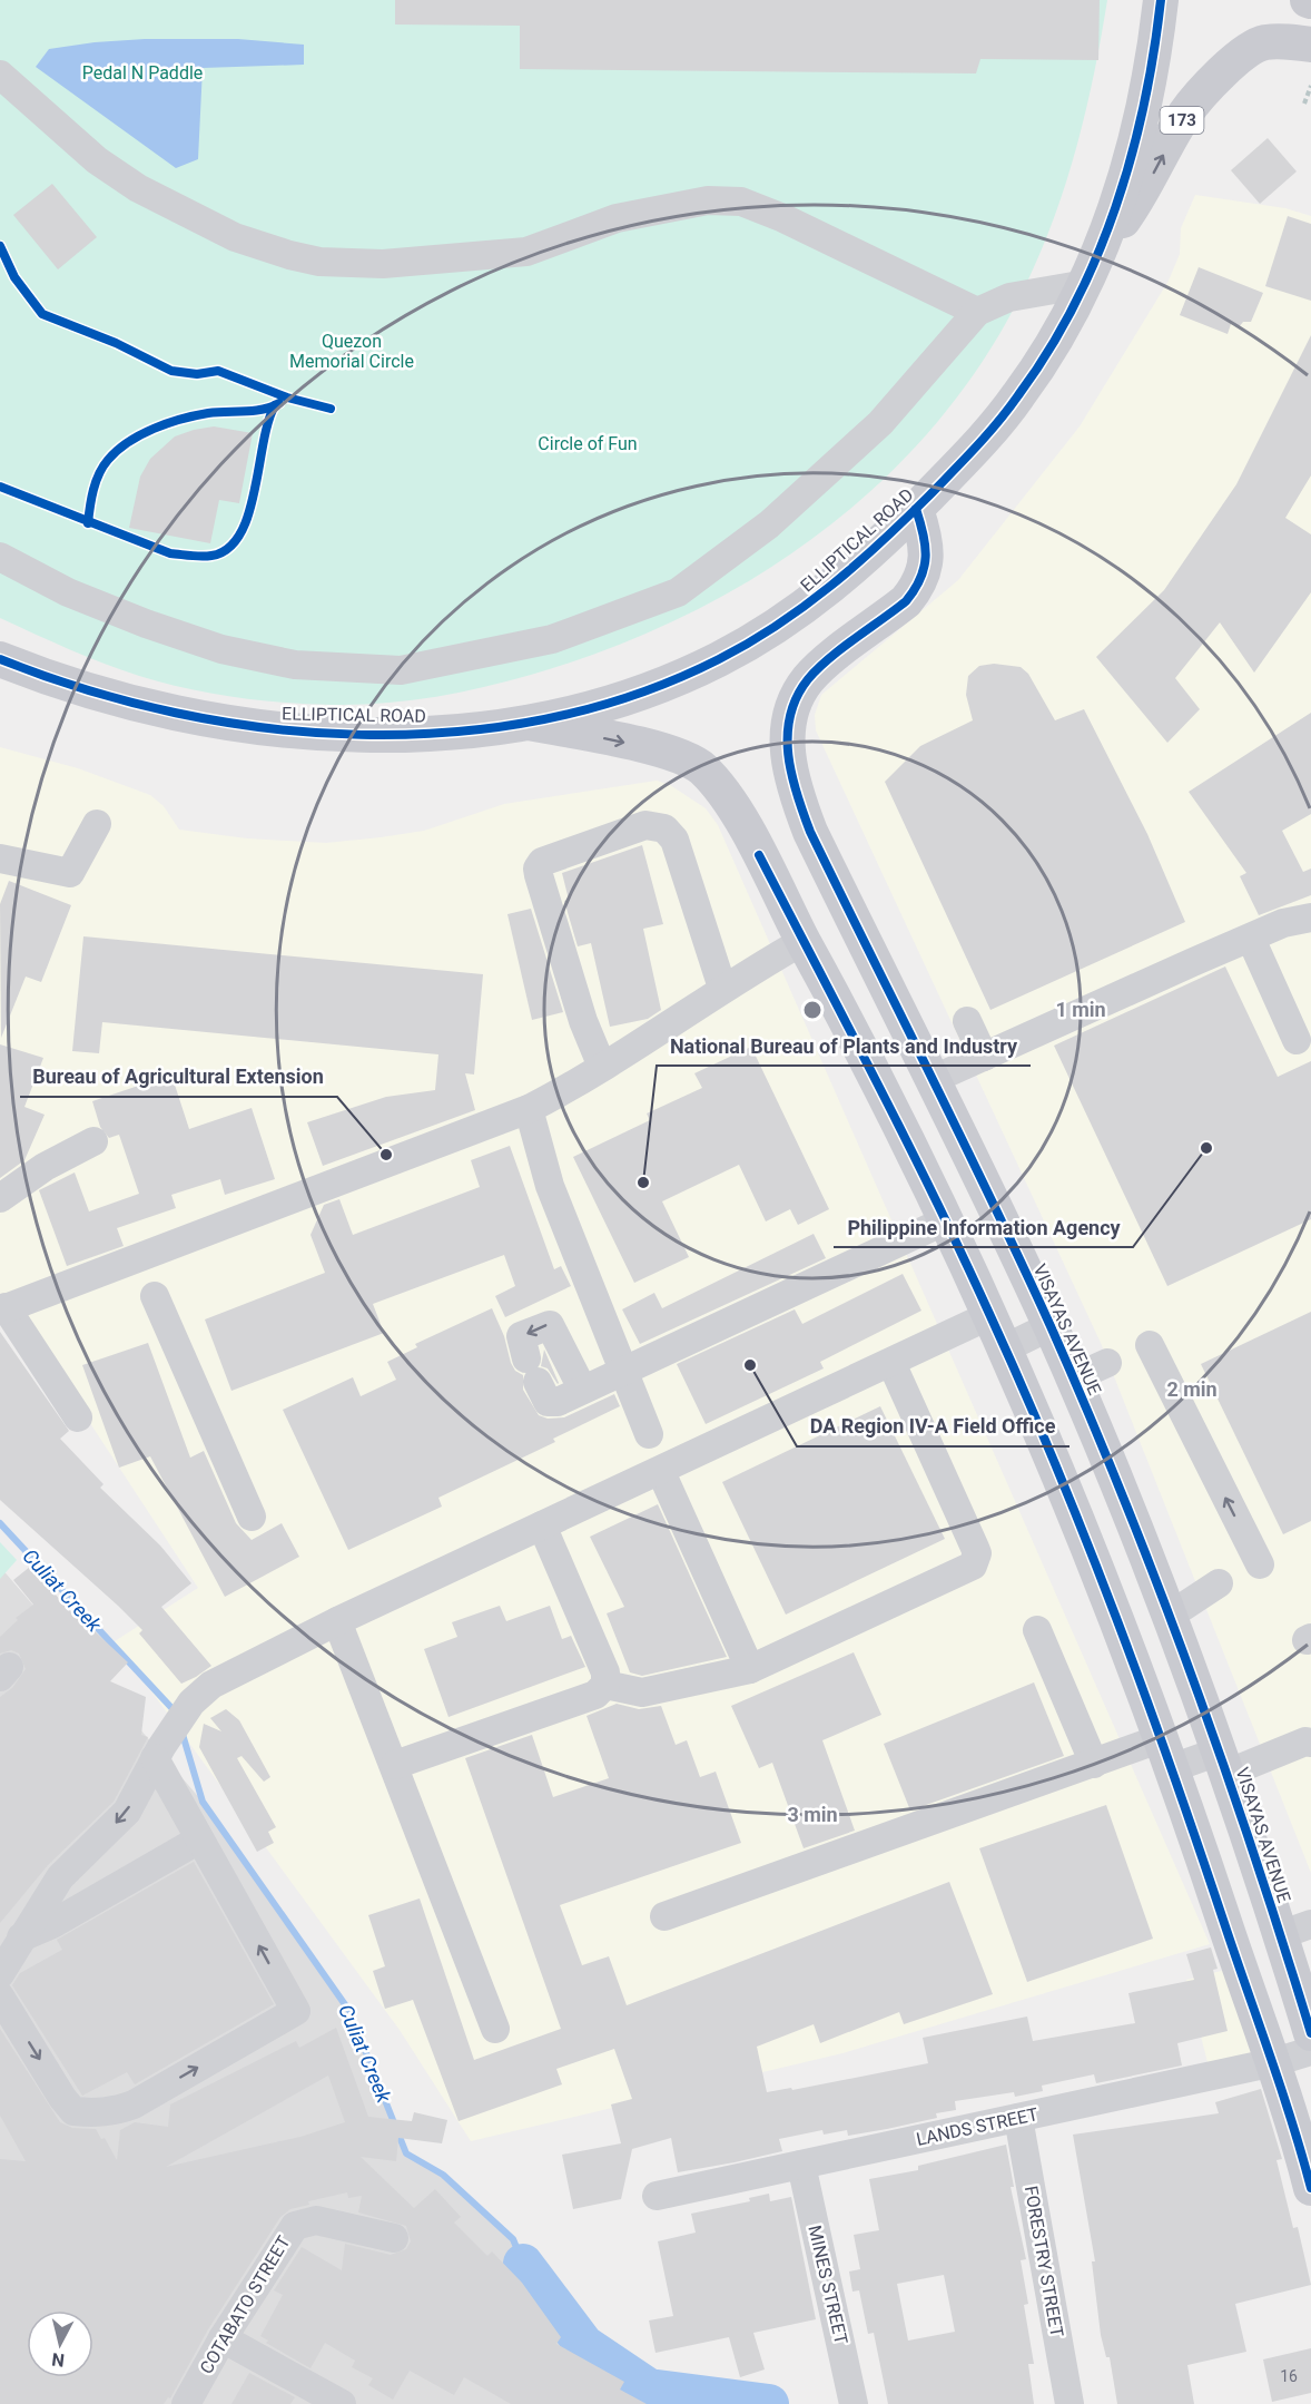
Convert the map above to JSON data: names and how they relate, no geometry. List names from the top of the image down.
{
  "streets": {
    "main road": ["173", "ELLIPTICAL ROAD", "VISAYAS AVENUE"],
    "street": [
      "LANDS STREET",
      "FORESTRY STREET",
      "MINES STREET",
      "COTABATO STREET"
    ]
  },
  "crossings": [
    ["173", "ELLIPTICAL ROAD"],
    ["ELLIPTICAL ROAD", "VISAYAS AVENUE"],
    ["VISAYAS AVENUE", "LANDS STREET"],
    ["LANDS STREET", "FORESTRY STREET"],
    ["LANDS STREET", "MINES STREET"]
  ],
  "water": ["Culiat Creek"],
  "parks": ["Pedal N Paddle", "Quezon Memorial Circle", "Circle of Fun"],
  "places": [
    "Philippine Information Agency",
    "Bureau of Agricultural Extension",
    "National Bureau of Plants and Industry",
    "DA Region IV-A Field Office"
  ],
  "house_numbers": ["16"],
  "north": "bottom",
  "rings": ["1 min", "2 min", "3 min"]
}
